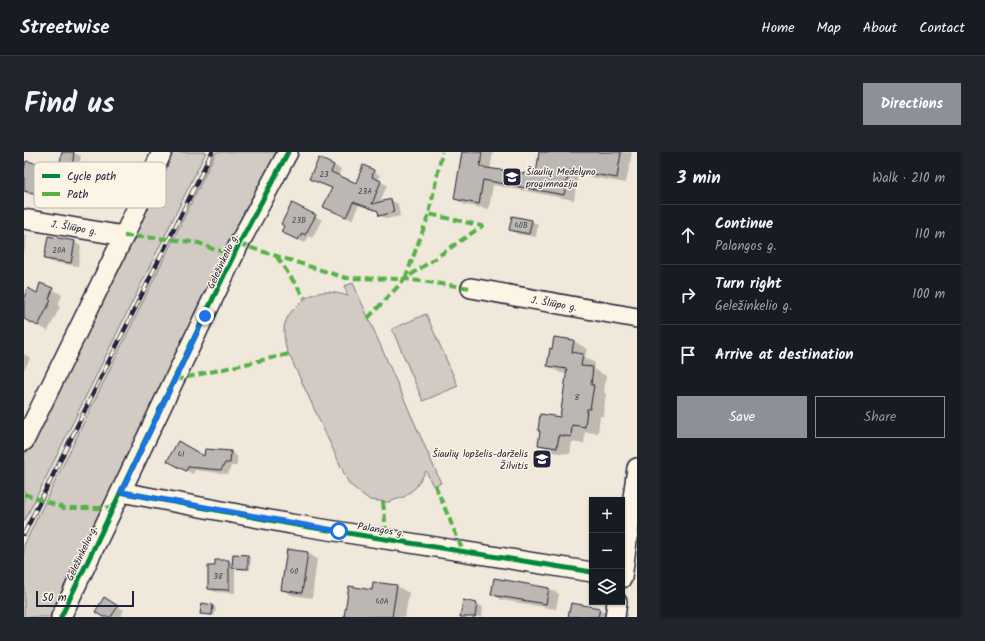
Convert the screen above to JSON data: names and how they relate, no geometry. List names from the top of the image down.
{
  "streets": {
    "street": ["J. Šliūpo g.", "Geležinkelio g.", "Palangos g."]
  },
  "crossings": [
    ["Geležinkelio g.", "Palangos g."]
  ],
  "places": {
    "school or university": ["Šiaulių Medelyno progimnazija", "Šiaulių lopšelis-darželis Žilvitis"]
  },
  "house_numbers": [
    "23",
    "23A",
    "23B",
    "40B",
    "20A",
    "8",
    "41",
    "40",
    "38",
    "40A"
  ],
  "legend": ["Cycle path", "Path"],
  "scale_bar": "50 m",
  "page": {
    "header": "Streetwise",
    "nav": [
      "Home",
      "Map",
      "About",
      "Contact"
    ],
    "title": "Find us",
    "buttons": [
      "Directions",
      ["Save", "Share"]
    ],
    "heading": ["3 min", "Walk · 210 m"],
    "list": [
      ["Continue", "Palangos g.", "110 m"],
      ["Turn right", "Geležinkelio g.", "100 m"],
      "Arrive at destination"
    ],
    "map_buttons": ["+", "−"],
    "scale": "50 m"
  }
}
